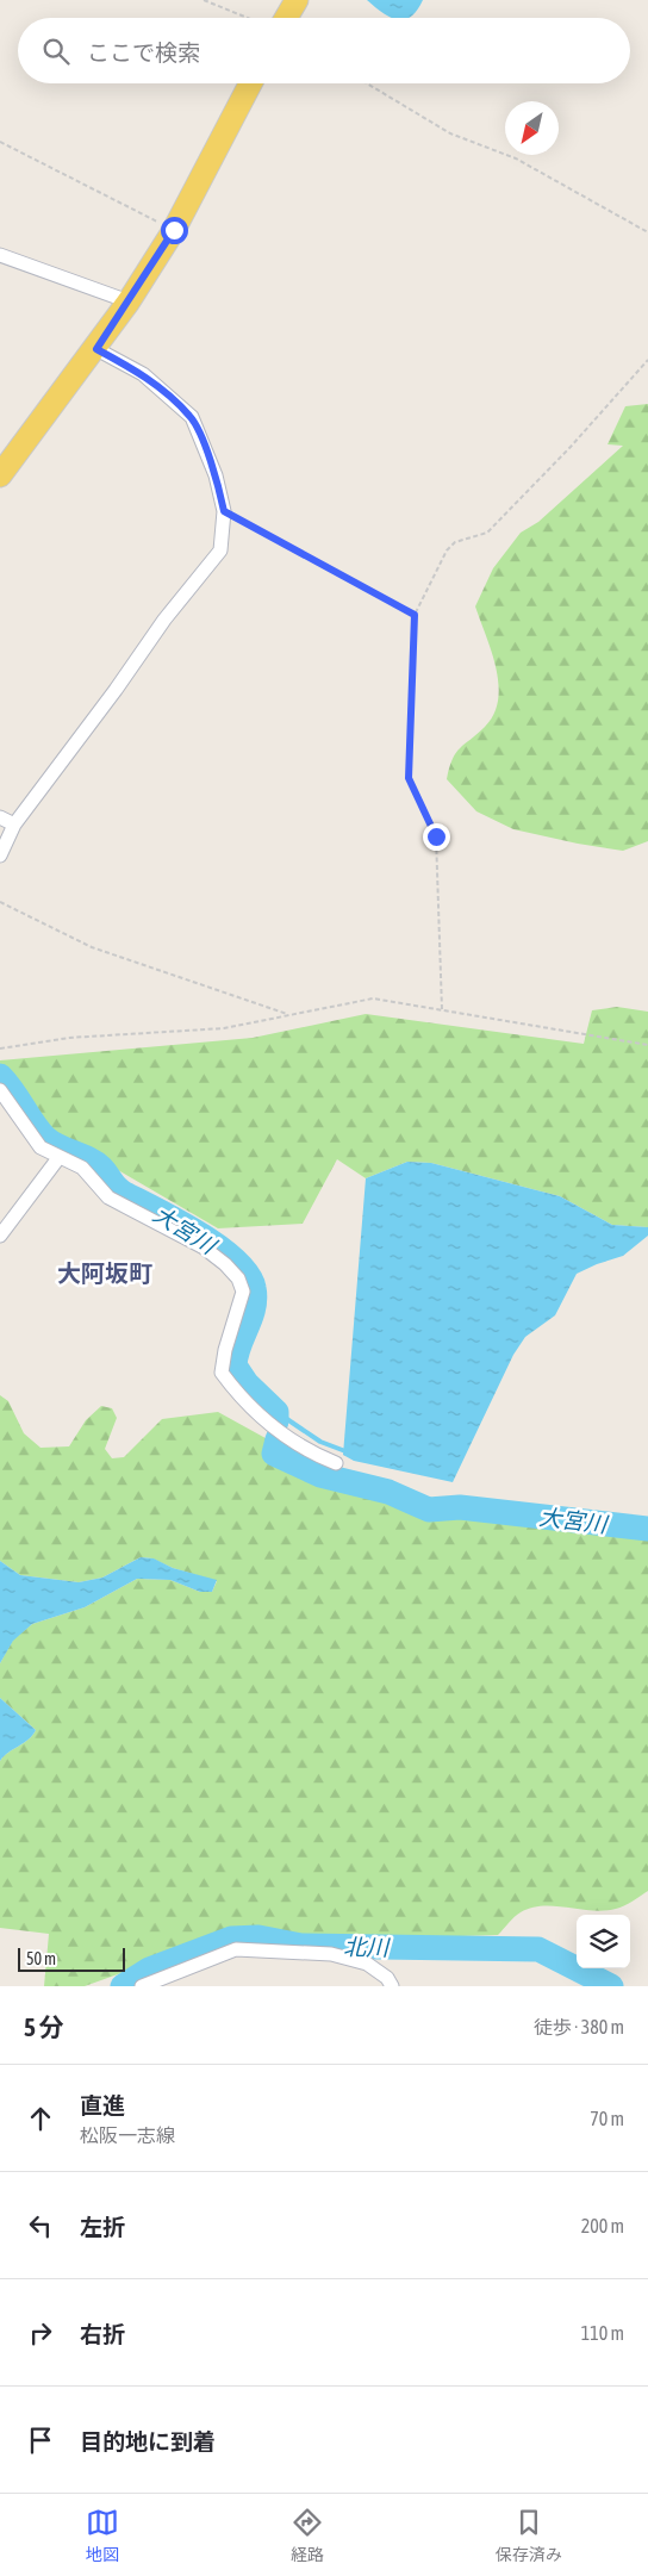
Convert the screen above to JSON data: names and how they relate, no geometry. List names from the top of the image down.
{
  "districts": ["大阿坂町"],
  "water": ["大宮川", "北川"],
  "scale_bar": "50 m",
  "north": "bottom left",
  "page": {
    "search": "ここで検索",
    "scale": "50 m",
    "heading": ["5 分", "徒歩 · 380 m"],
    "list": [
      ["直進", "松阪一志線", "70 m"],
      ["左折", "200 m"],
      ["右折", "110 m"],
      "目的地に到着"
    ],
    "nav": ["地図", "経路", "保存済み"]
  }
}
